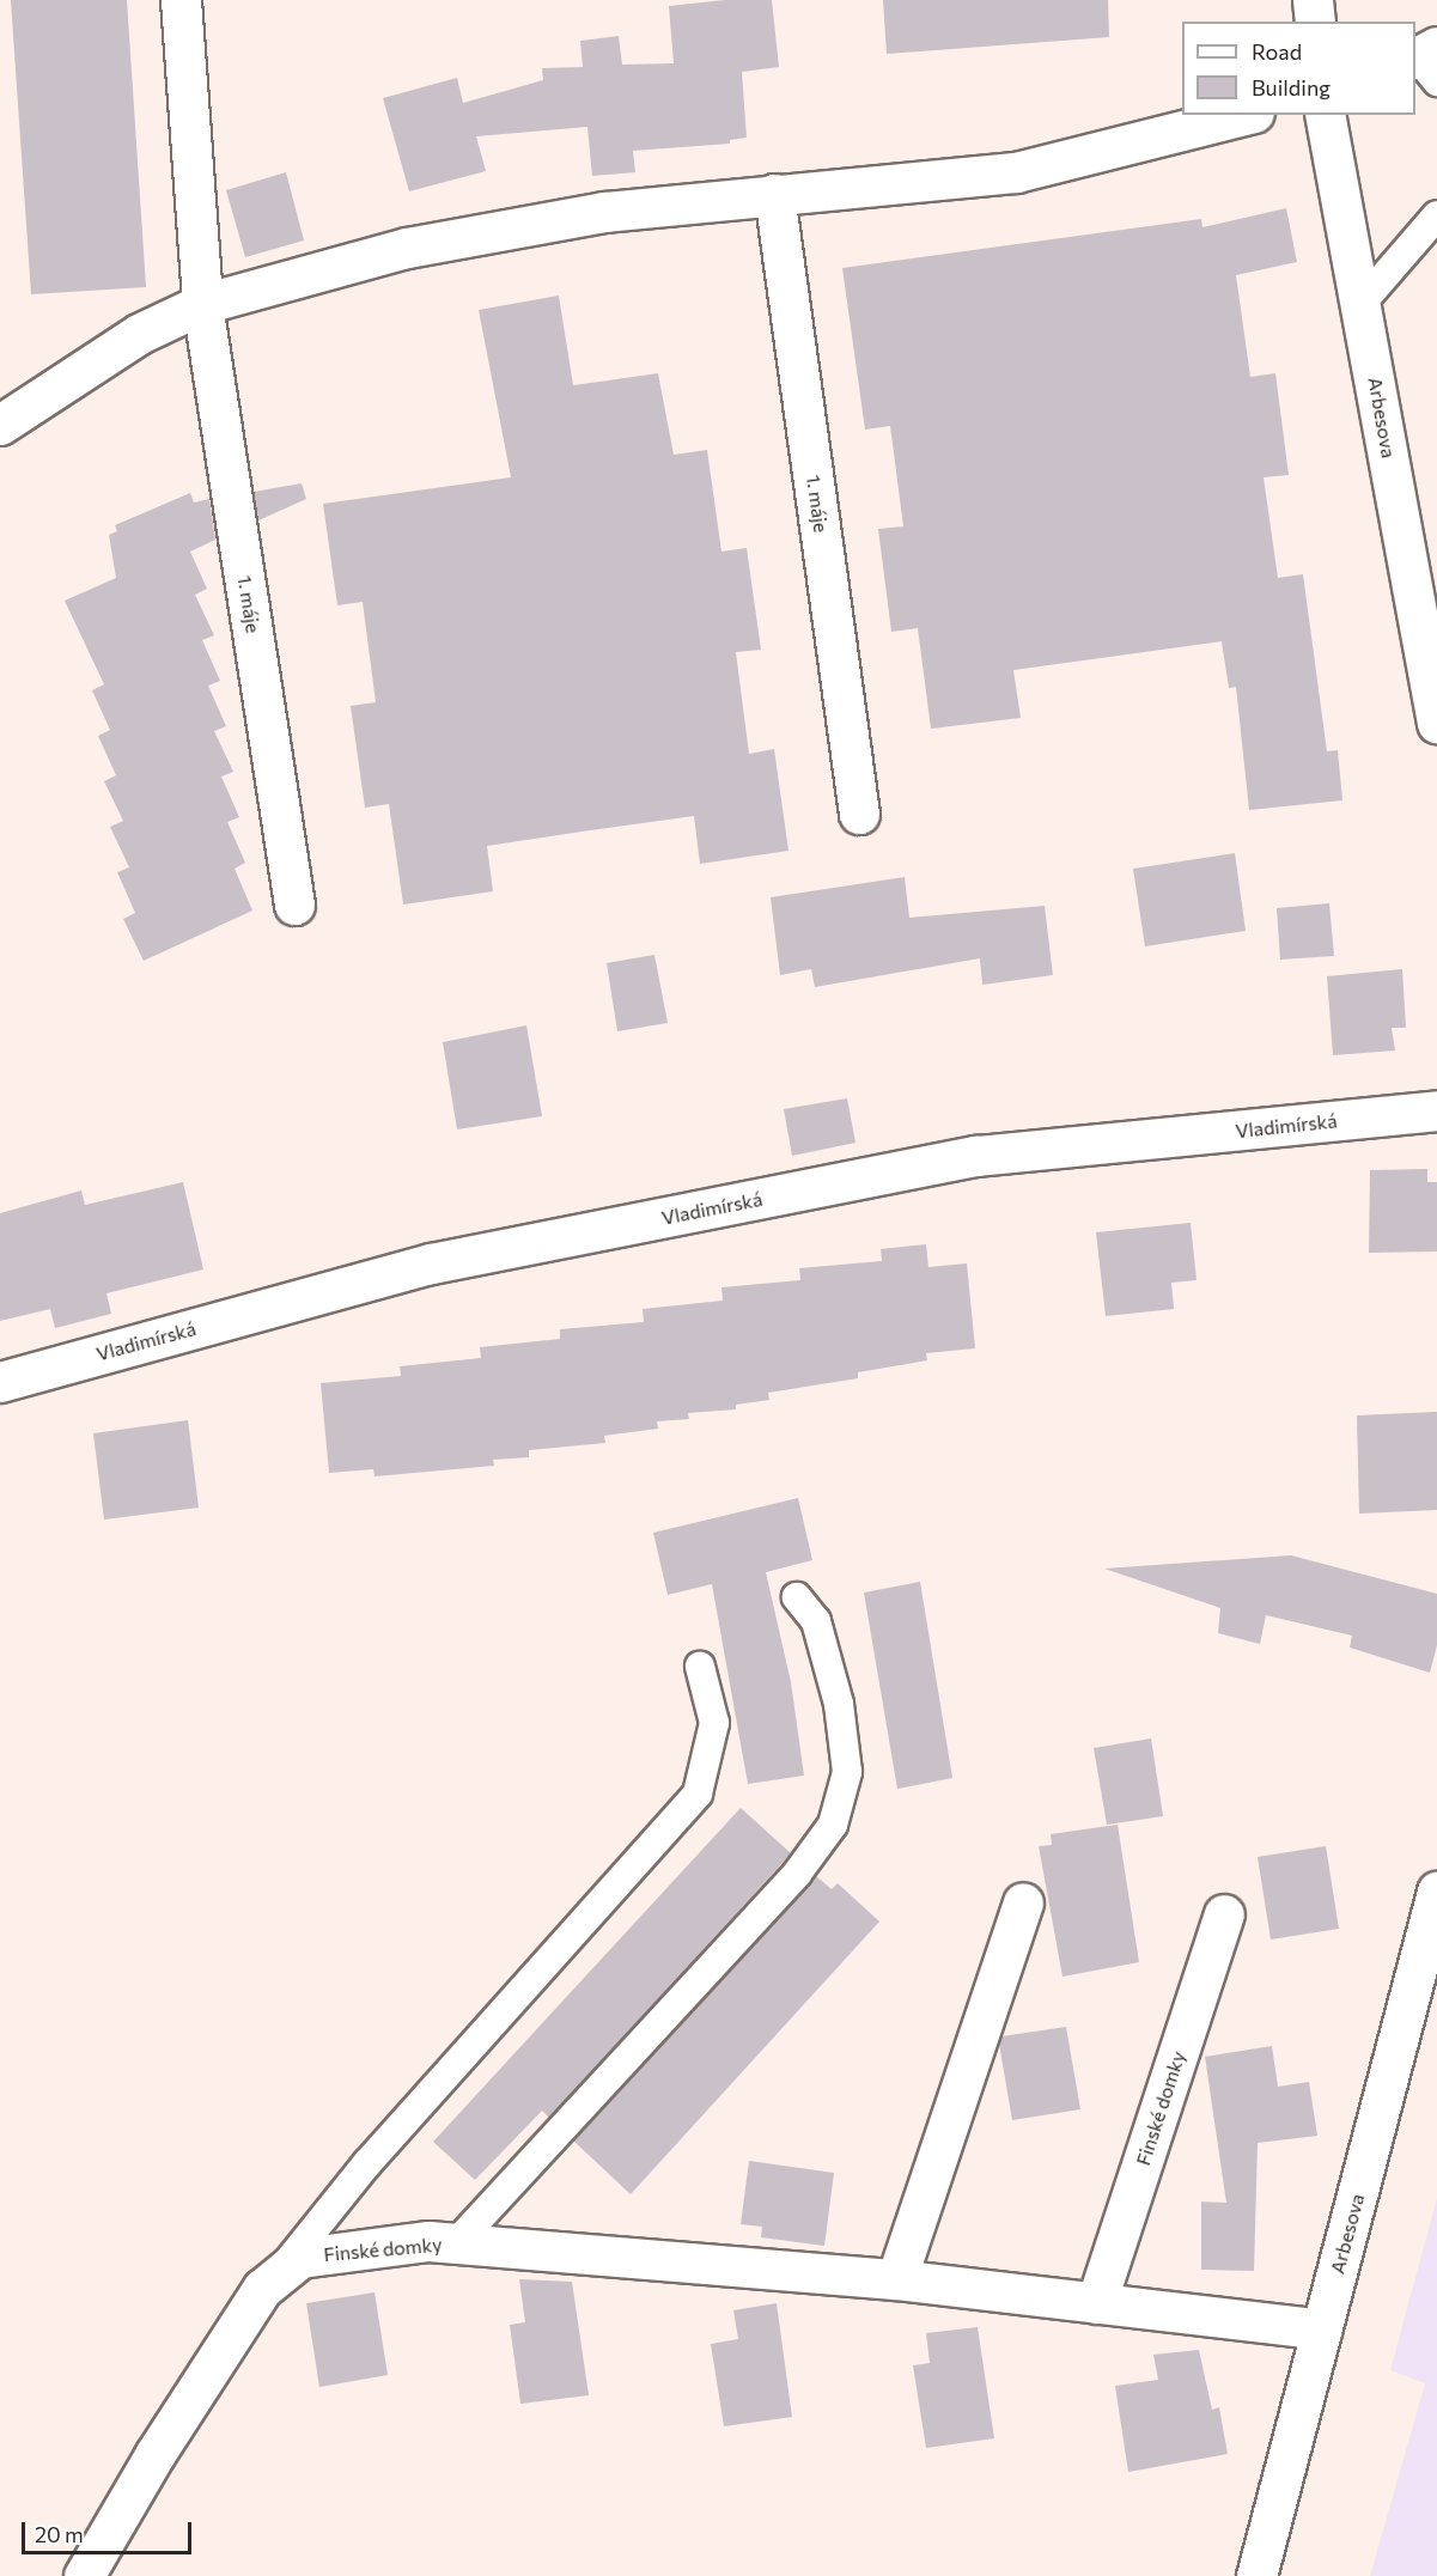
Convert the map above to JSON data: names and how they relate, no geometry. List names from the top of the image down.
{
  "streets": {
    "street": [
      "Arbesova",
      "1. máje",
      "Vladimírská",
      "Finské domky"
    ]
  },
  "crossings": [
    ["Arbesova", "Finské domky"]
  ],
  "legend": ["Road", "Building"],
  "scale_bar": "20 m"
}
